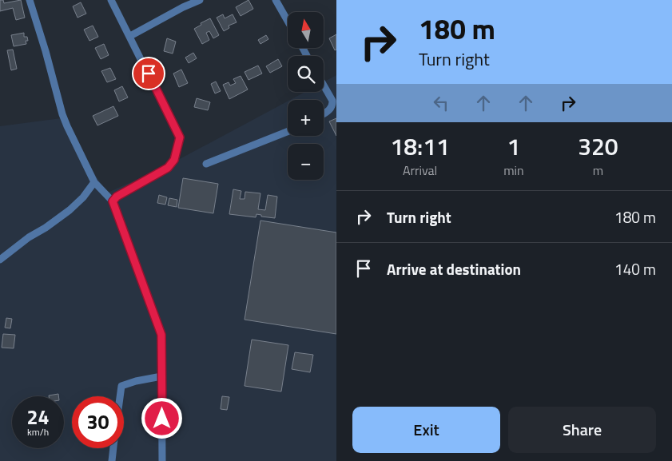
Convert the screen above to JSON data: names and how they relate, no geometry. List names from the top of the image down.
{
  "north": "top",
  "page": {
    "turn": ["180 m", "Turn right"],
    "map_buttons": ["+", "−"],
    "eta": [
      "18:11",
      "Arrival",
      "1",
      "min",
      "320",
      "m"
    ],
    "list": [
      {
        "name": "Turn right",
        "value": "180 m"
      },
      {
        "name": "Arrive at destination",
        "value": "140 m"
      }
    ],
    "speed": "24 km/h",
    "limit": "30",
    "buttons": ["Exit", "Share"]
  }
}
